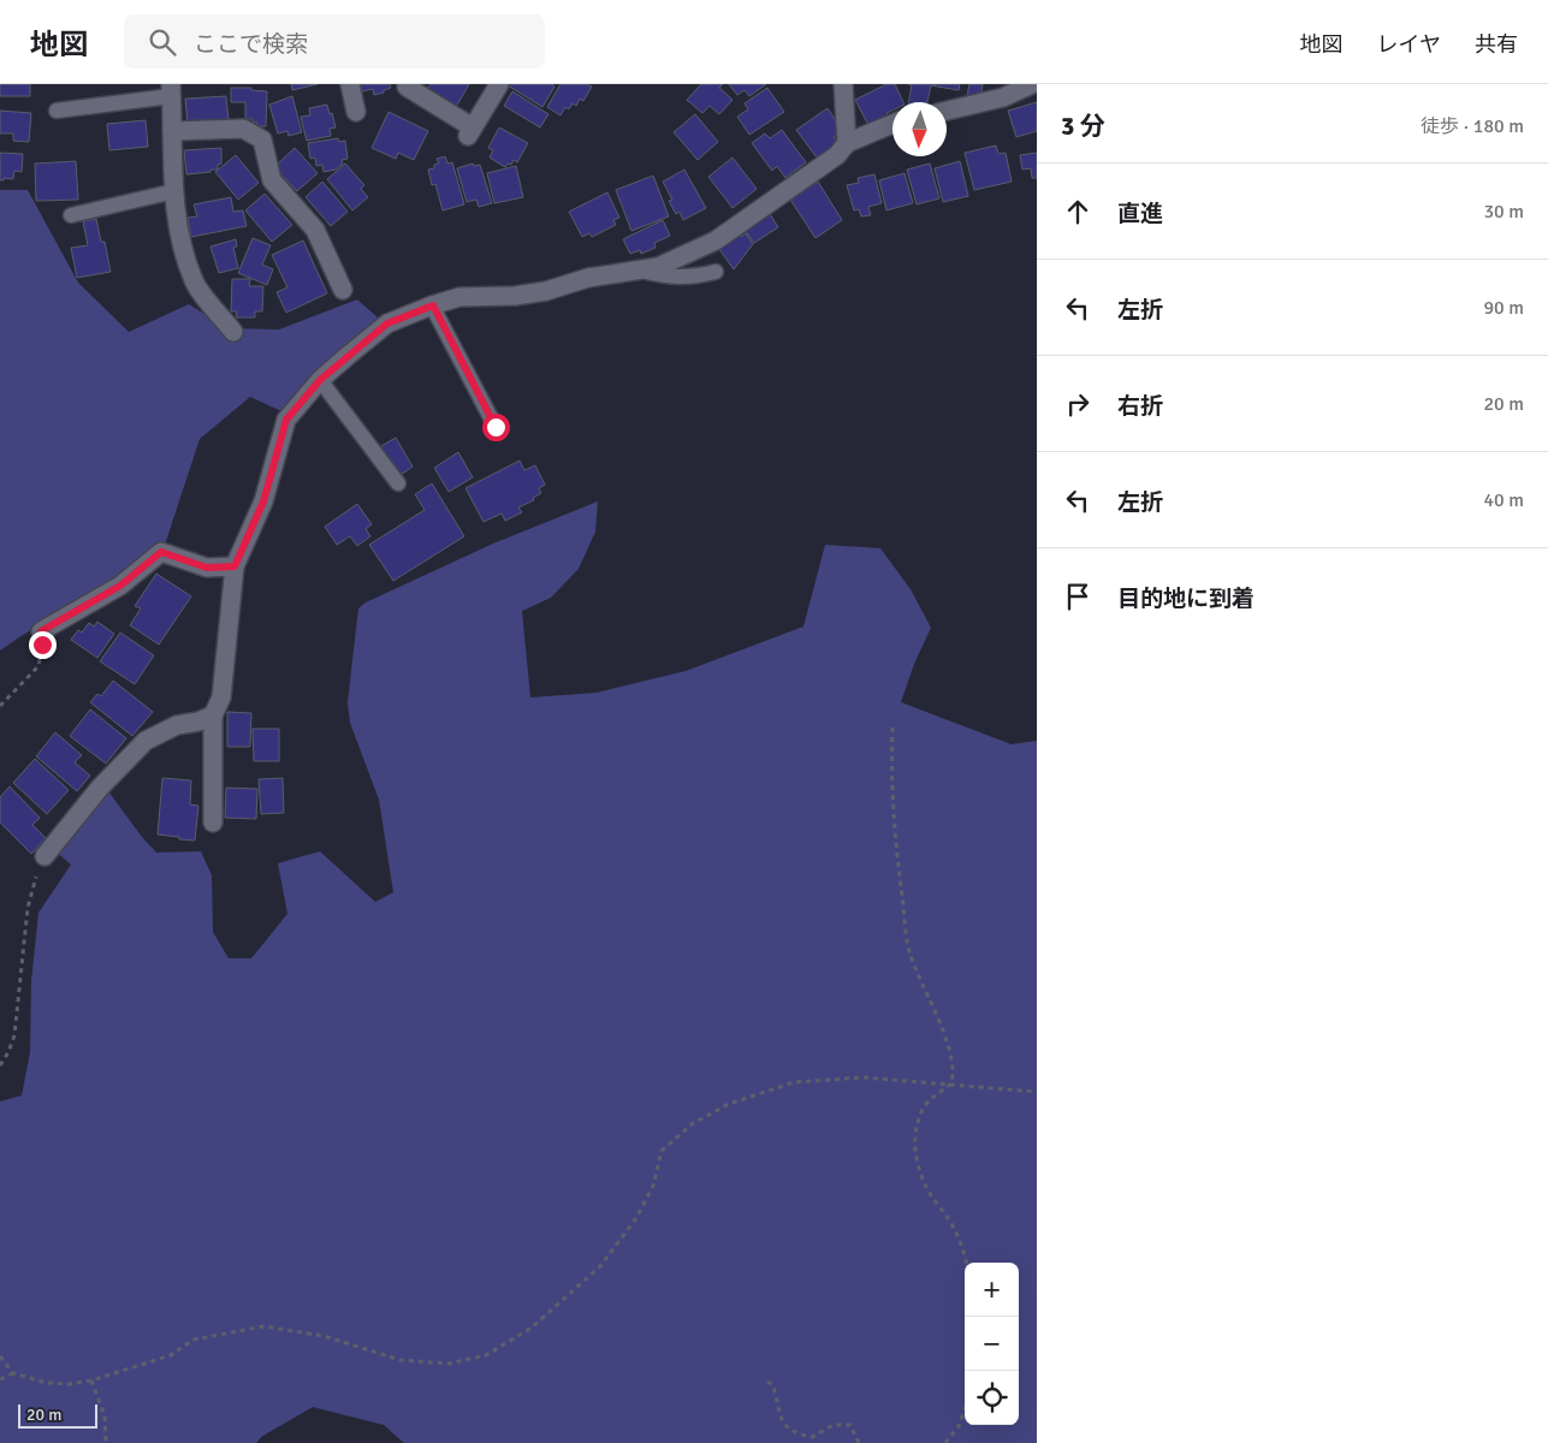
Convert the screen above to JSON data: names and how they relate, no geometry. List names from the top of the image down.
{
  "scale_bar": "20 m",
  "north": "bottom",
  "page": {
    "header": "地図",
    "search": "ここで検索",
    "nav": ["地図", "レイヤ", "共有"],
    "heading": ["3 分", "徒歩 · 180 m"],
    "list": [
      ["直進", "30 m"],
      ["左折", "90 m"],
      ["右折", "20 m"],
      ["左折", "40 m"],
      "目的地に到着"
    ],
    "map_buttons": ["+", "−"],
    "scale": "20 m"
  }
}
